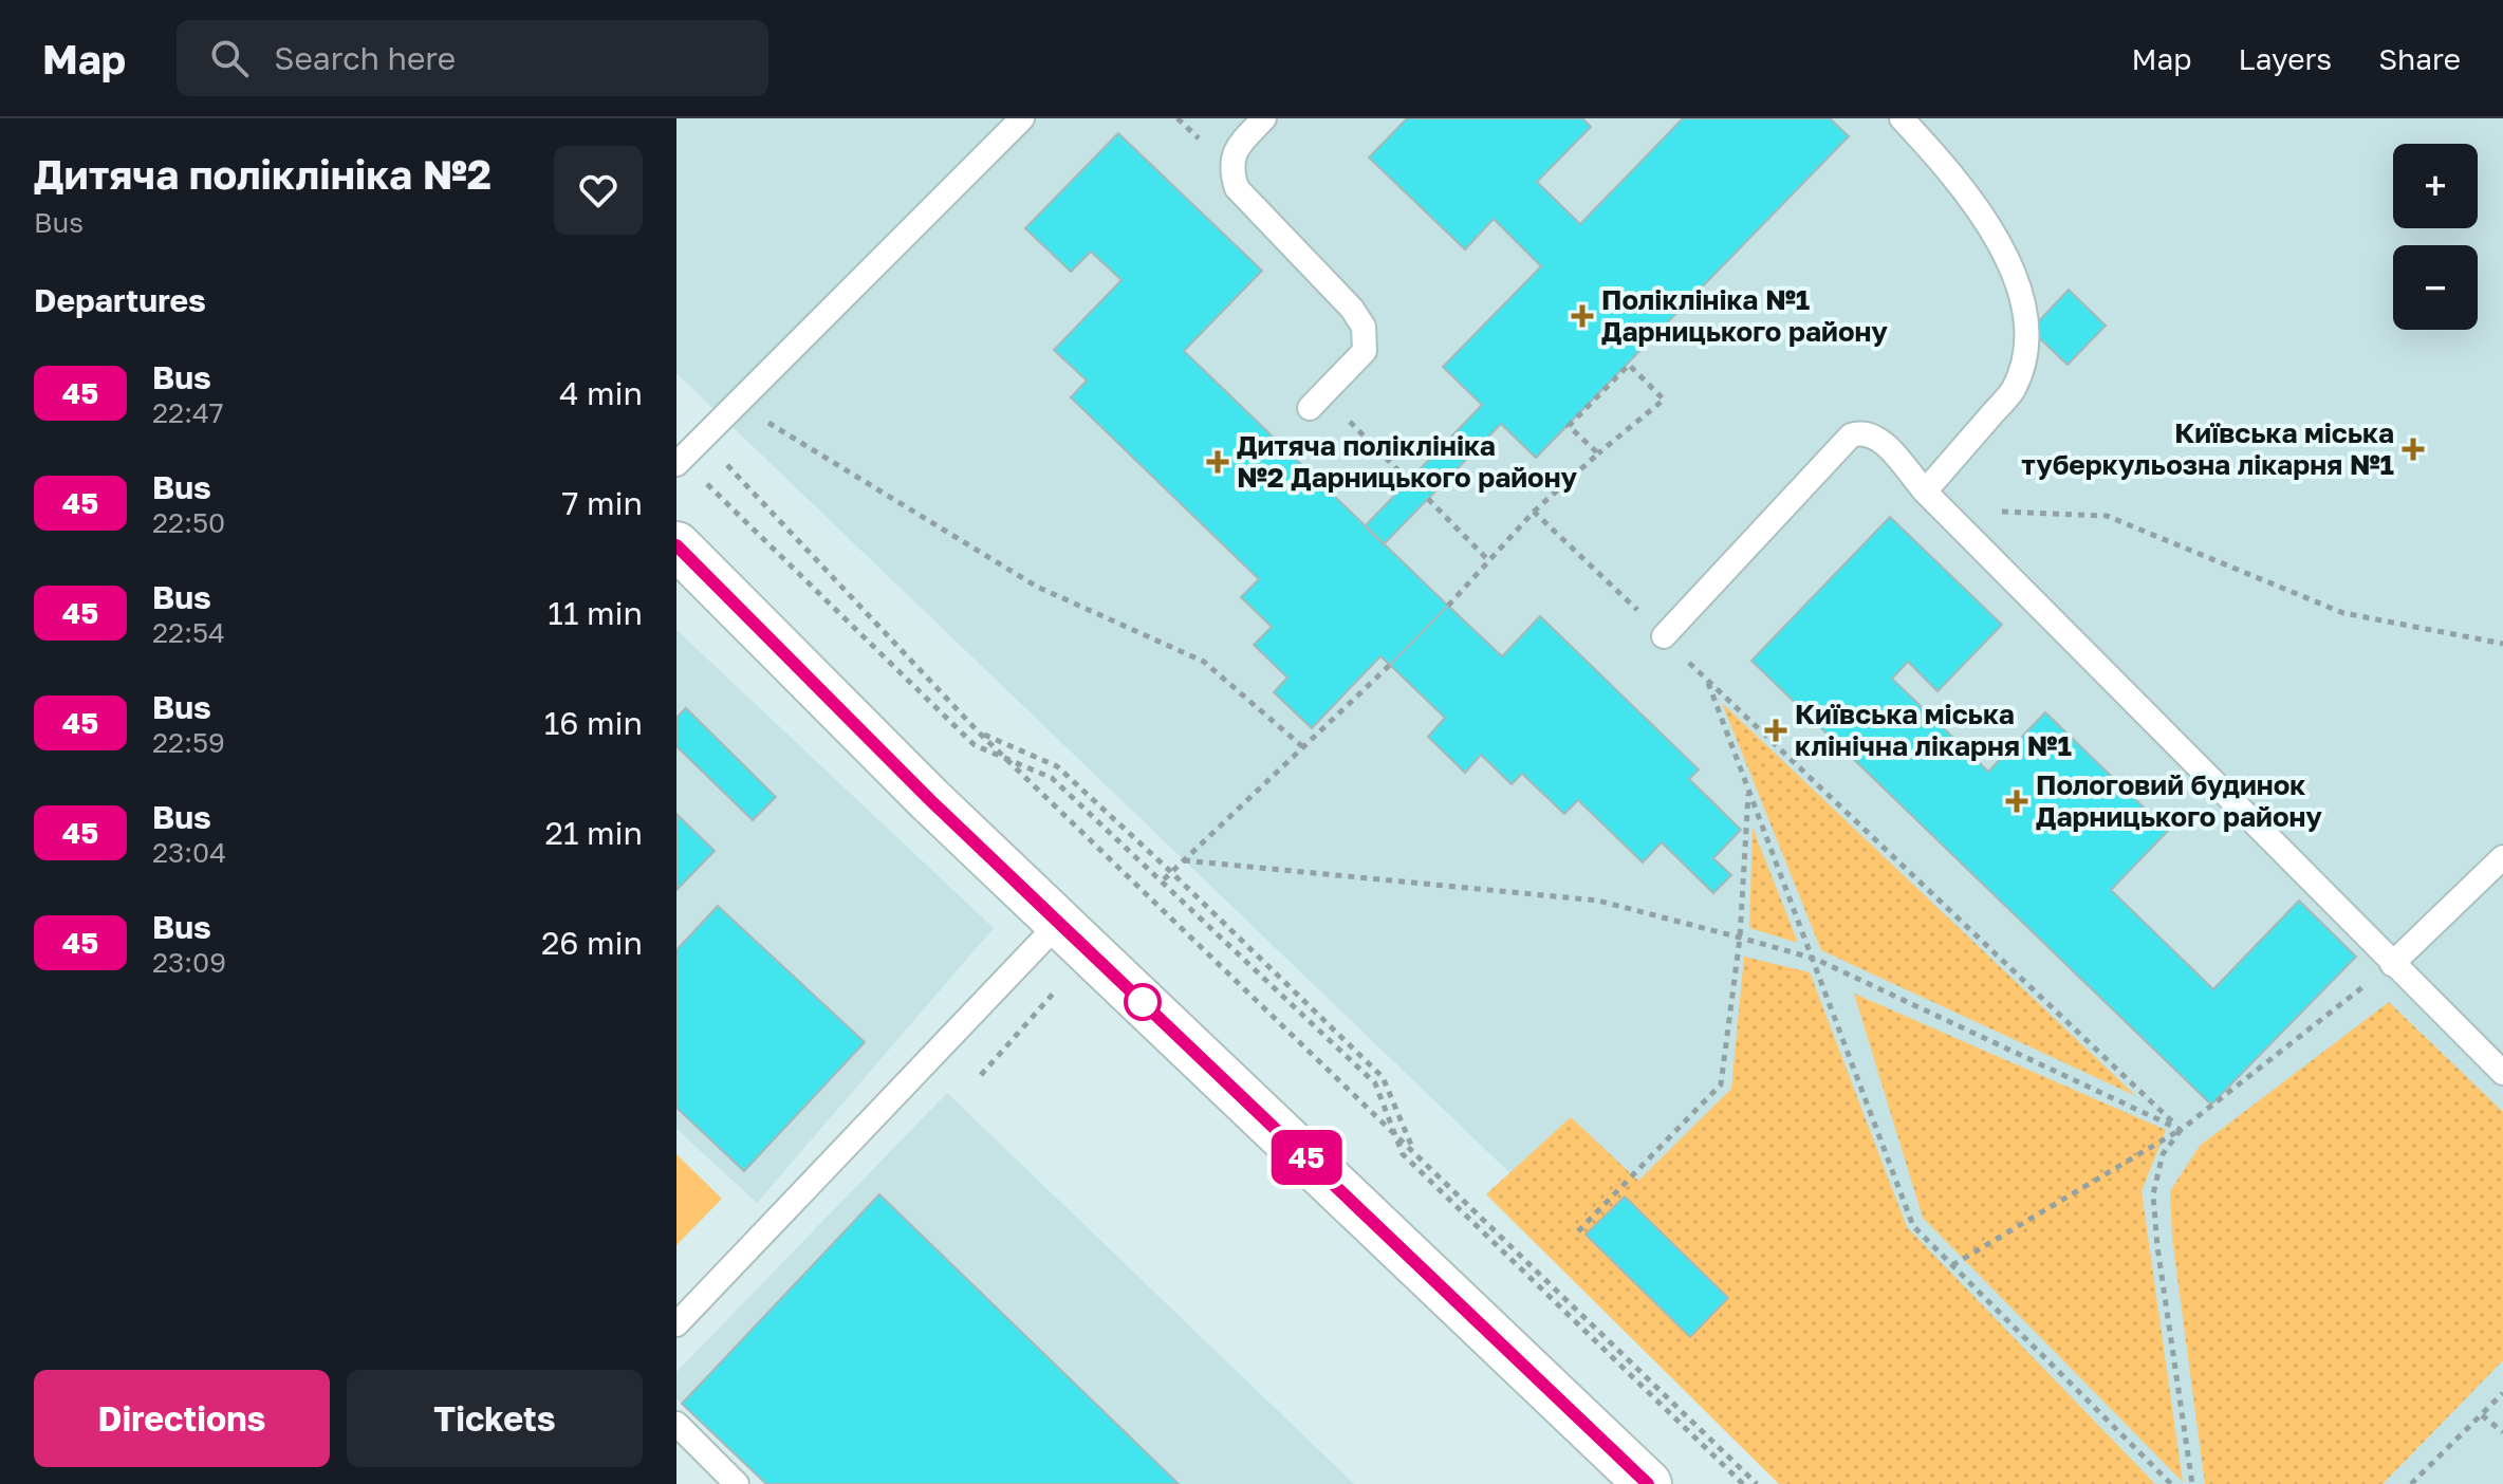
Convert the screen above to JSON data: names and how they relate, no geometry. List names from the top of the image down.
{
  "places": {
    "health": [
      "Поліклініка №1 Дарницького району",
      "Київська міська туберкульозна лікарня №1",
      "Дитяча поліклініка №2 Дарницького району",
      "Київська міська клінічна лікарня №1",
      "Пологовий будинок Дарницького району"
    ]
  },
  "lines": ["bus line 45"],
  "page": {
    "header": "Map",
    "search": "Search here",
    "nav": ["Map", "Layers", "Share"],
    "heading": [
      ["Дитяча поліклініка №2", "Bus"],
      "Departures"
    ],
    "on_map": "45",
    "map_buttons": ["+", "−"],
    "list": [
      {
        "mark": "45",
        "name": "Bus",
        "note": "22:47",
        "value": "4 min"
      },
      {
        "mark": "45",
        "name": "Bus",
        "note": "22:50",
        "value": "7 min"
      },
      {
        "mark": "45",
        "name": "Bus",
        "note": "22:54",
        "value": "11 min"
      },
      {
        "mark": "45",
        "name": "Bus",
        "note": "22:59",
        "value": "16 min"
      },
      {
        "mark": "45",
        "name": "Bus",
        "note": "23:04",
        "value": "21 min"
      },
      {
        "mark": "45",
        "name": "Bus",
        "note": "23:09",
        "value": "26 min"
      }
    ],
    "buttons": ["Directions", "Tickets"]
  }
}
